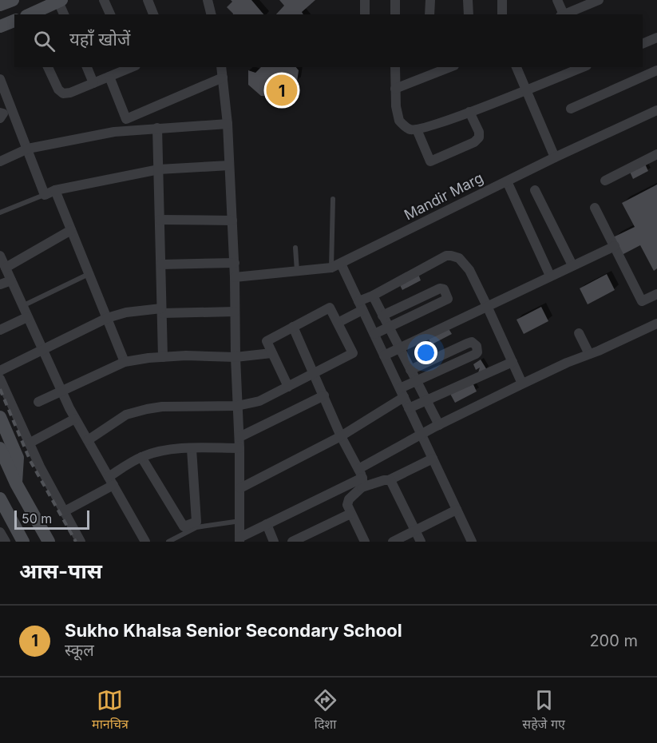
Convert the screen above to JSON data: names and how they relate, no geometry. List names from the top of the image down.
{
  "streets": {
    "street": ["Mandir Marg"]
  },
  "scale_bar": "50 m",
  "page": {
    "search": "यहाँ खोजें",
    "pins": "1",
    "scale": "50 m",
    "heading": "आस-पास",
    "list": [
      {
        "mark": "1",
        "name": "Sukho Khalsa Senior Secondary School",
        "note": "स्कूल",
        "value": "200 m"
      }
    ],
    "nav": ["मानचित्र", "दिशा", "सहेजे गए"]
  }
}
